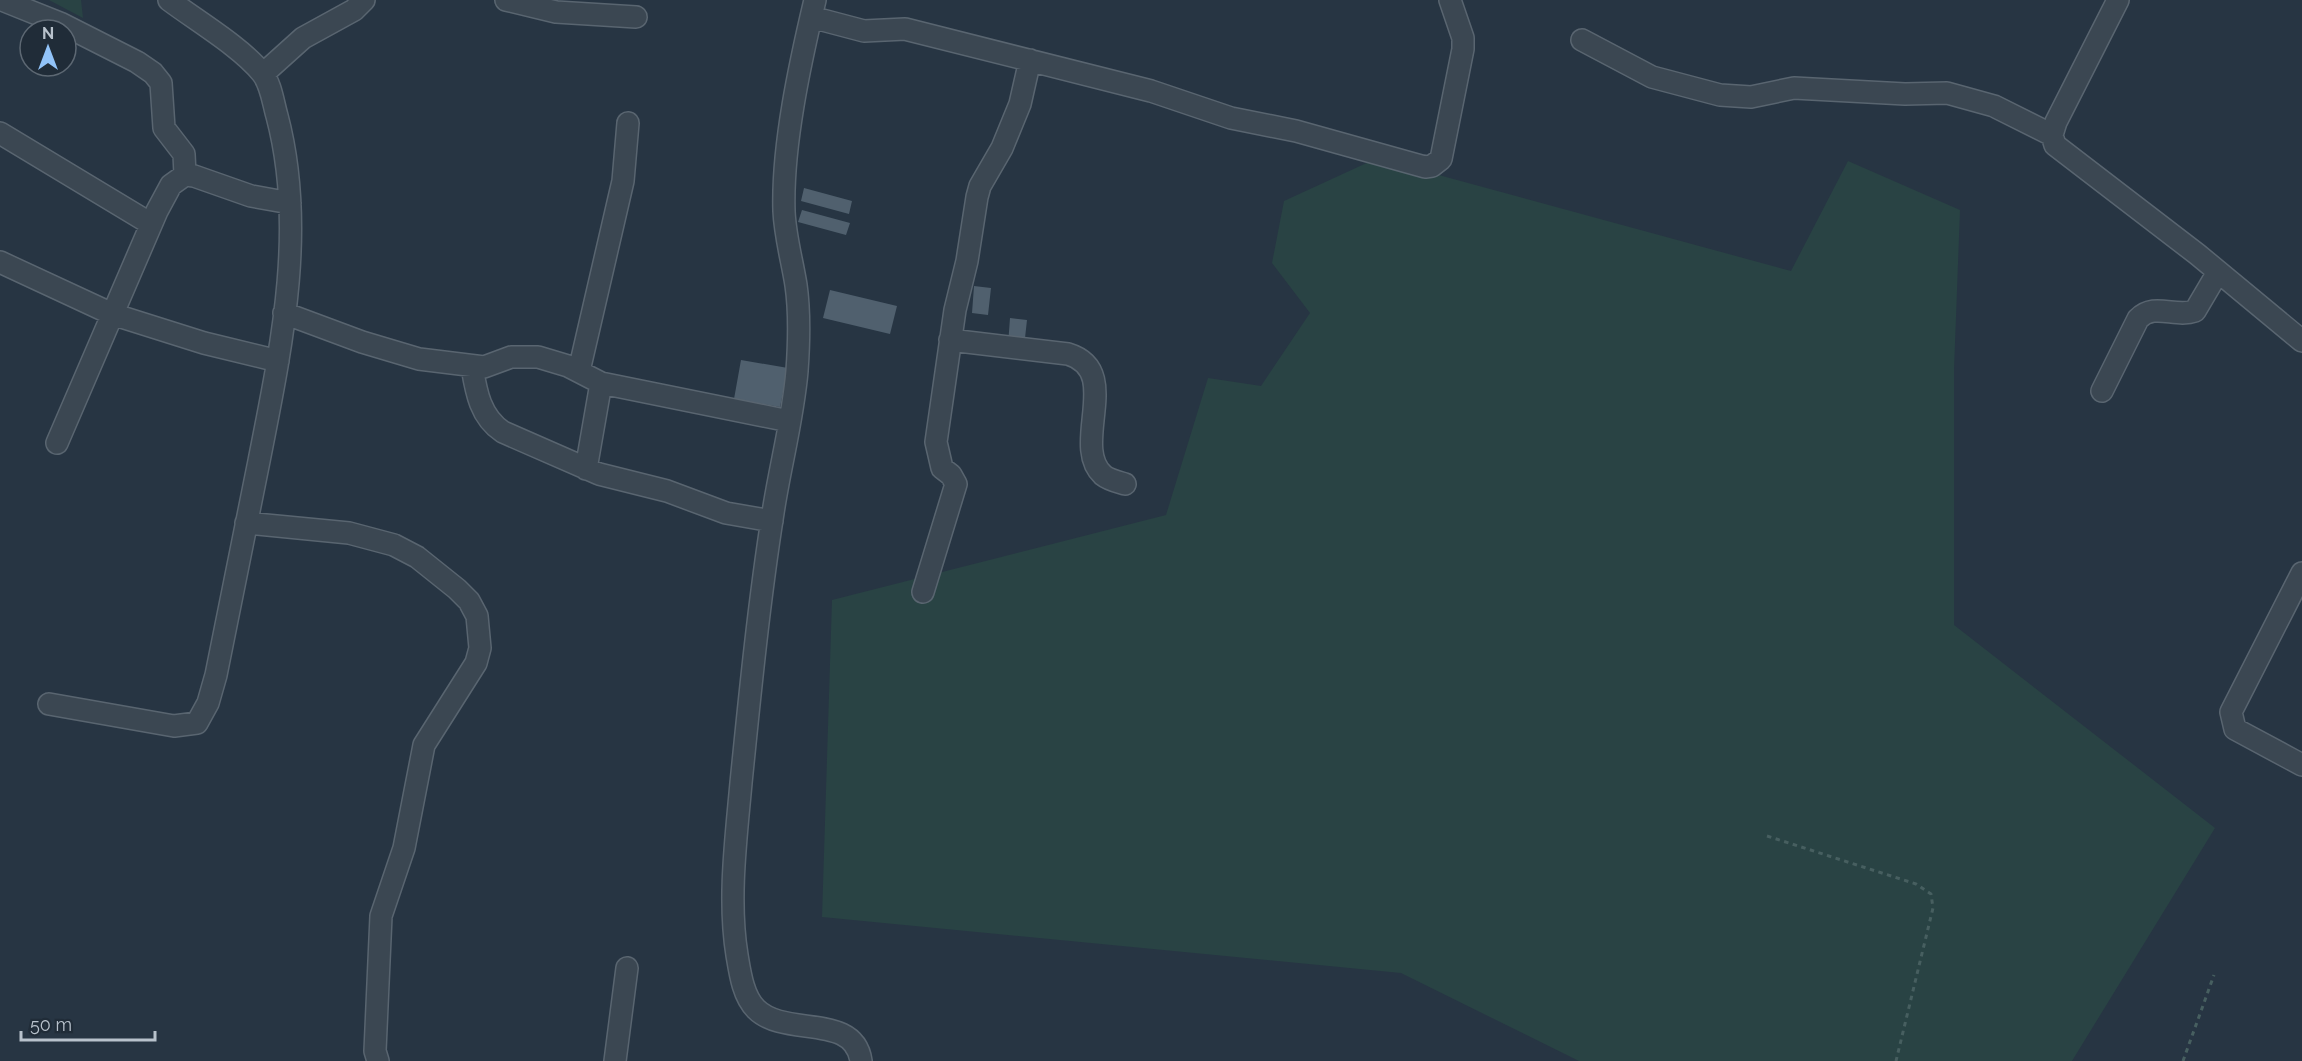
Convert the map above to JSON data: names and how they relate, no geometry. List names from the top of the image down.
{
  "scale_bar": "50 m",
  "north": "top"
}
